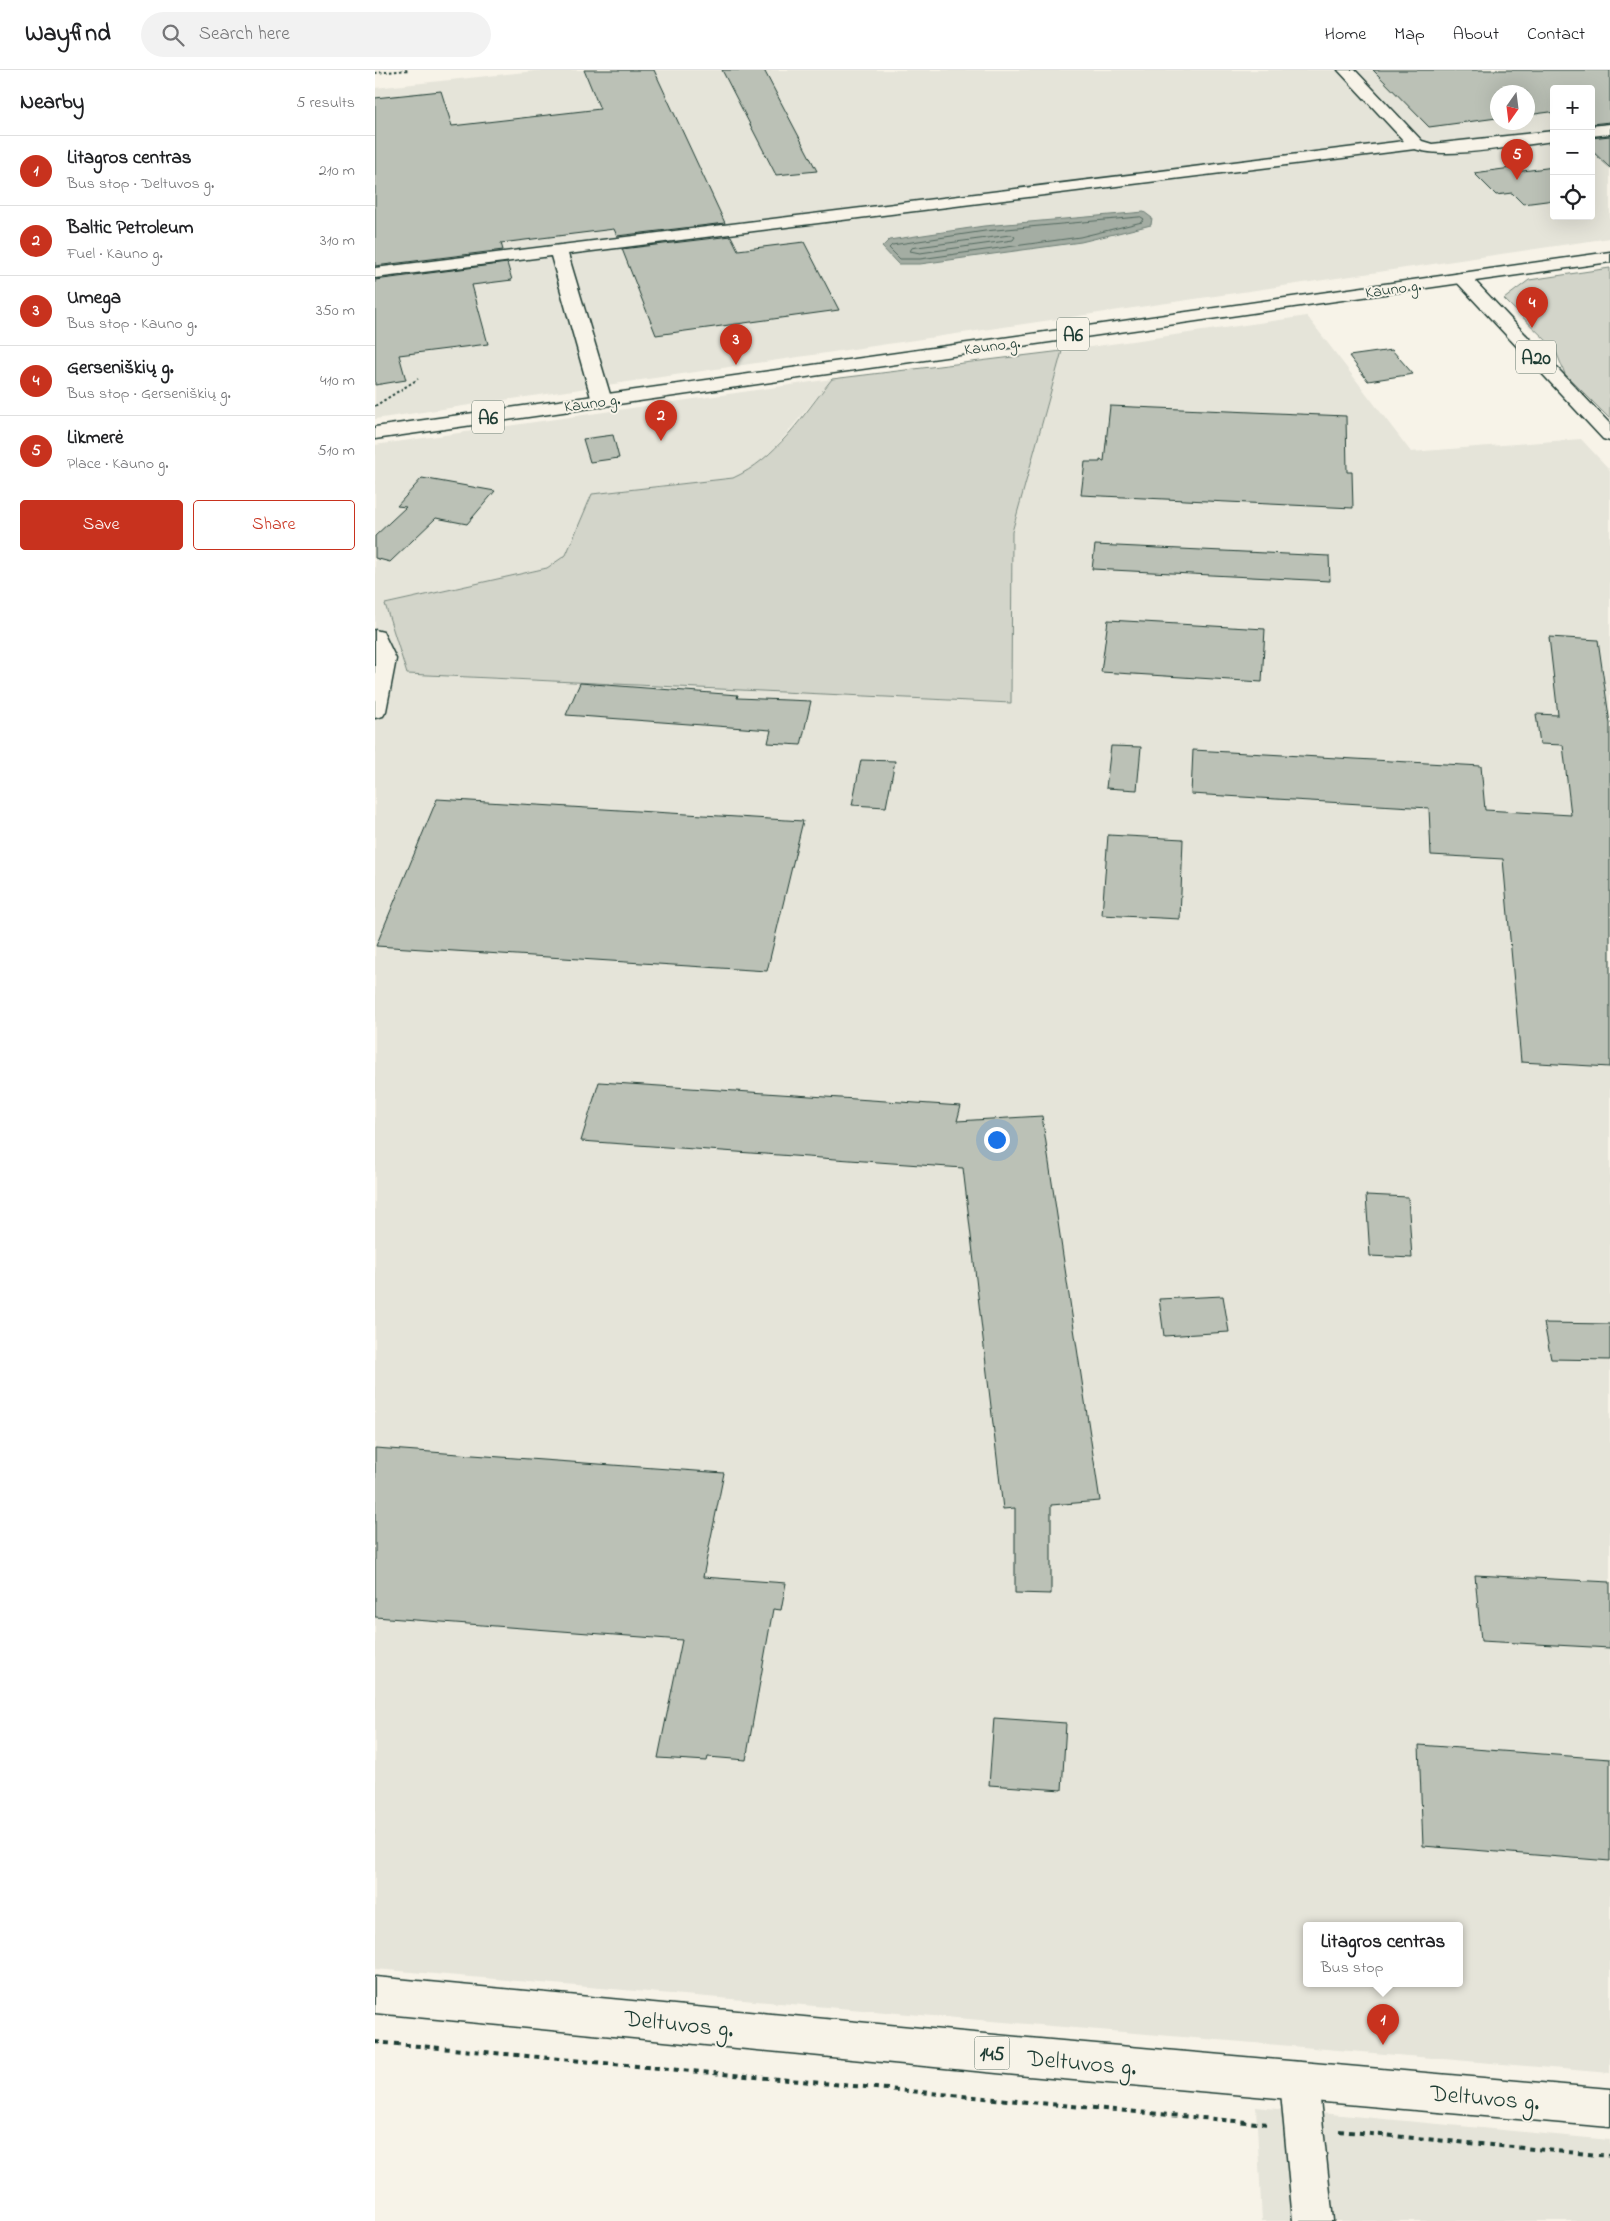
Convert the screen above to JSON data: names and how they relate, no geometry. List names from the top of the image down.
{
  "streets": {
    "main road": [
      "Kauno g.",
      "A6",
      "A20",
      "Deltuvos g.",
      "145"
    ]
  },
  "crossings": [
    ["Kauno g.", "A20"]
  ],
  "north": "bottom",
  "page": {
    "header": "Wayfind",
    "search": "Search here",
    "nav": [
      "Home",
      "Map",
      "About",
      "Contact"
    ],
    "heading": ["Nearby", "5 results"],
    "map_buttons": ["+", "−"],
    "list": [
      {
        "mark": "1",
        "name": "Litagros centras",
        "note": "Bus stop · Deltuvos g.",
        "value": "210 m"
      },
      {
        "mark": "2",
        "name": "Baltic Petroleum",
        "note": "Fuel · Kauno g.",
        "value": "310 m"
      },
      {
        "mark": "3",
        "name": "Umega",
        "note": "Bus stop · Kauno g.",
        "value": "350 m"
      },
      {
        "mark": "4",
        "name": "Gerseniškių g.",
        "note": "Bus stop · Gerseniškių g.",
        "value": "410 m"
      },
      {
        "mark": "5",
        "name": "Likmerė",
        "note": "Place · Kauno g.",
        "value": "510 m"
      }
    ],
    "pins": [
      "5",
      "4",
      "3",
      "2",
      "1"
    ],
    "buttons": ["Save", "Share"],
    "popup": ["Litagros centras", "Bus stop"]
  }
}
